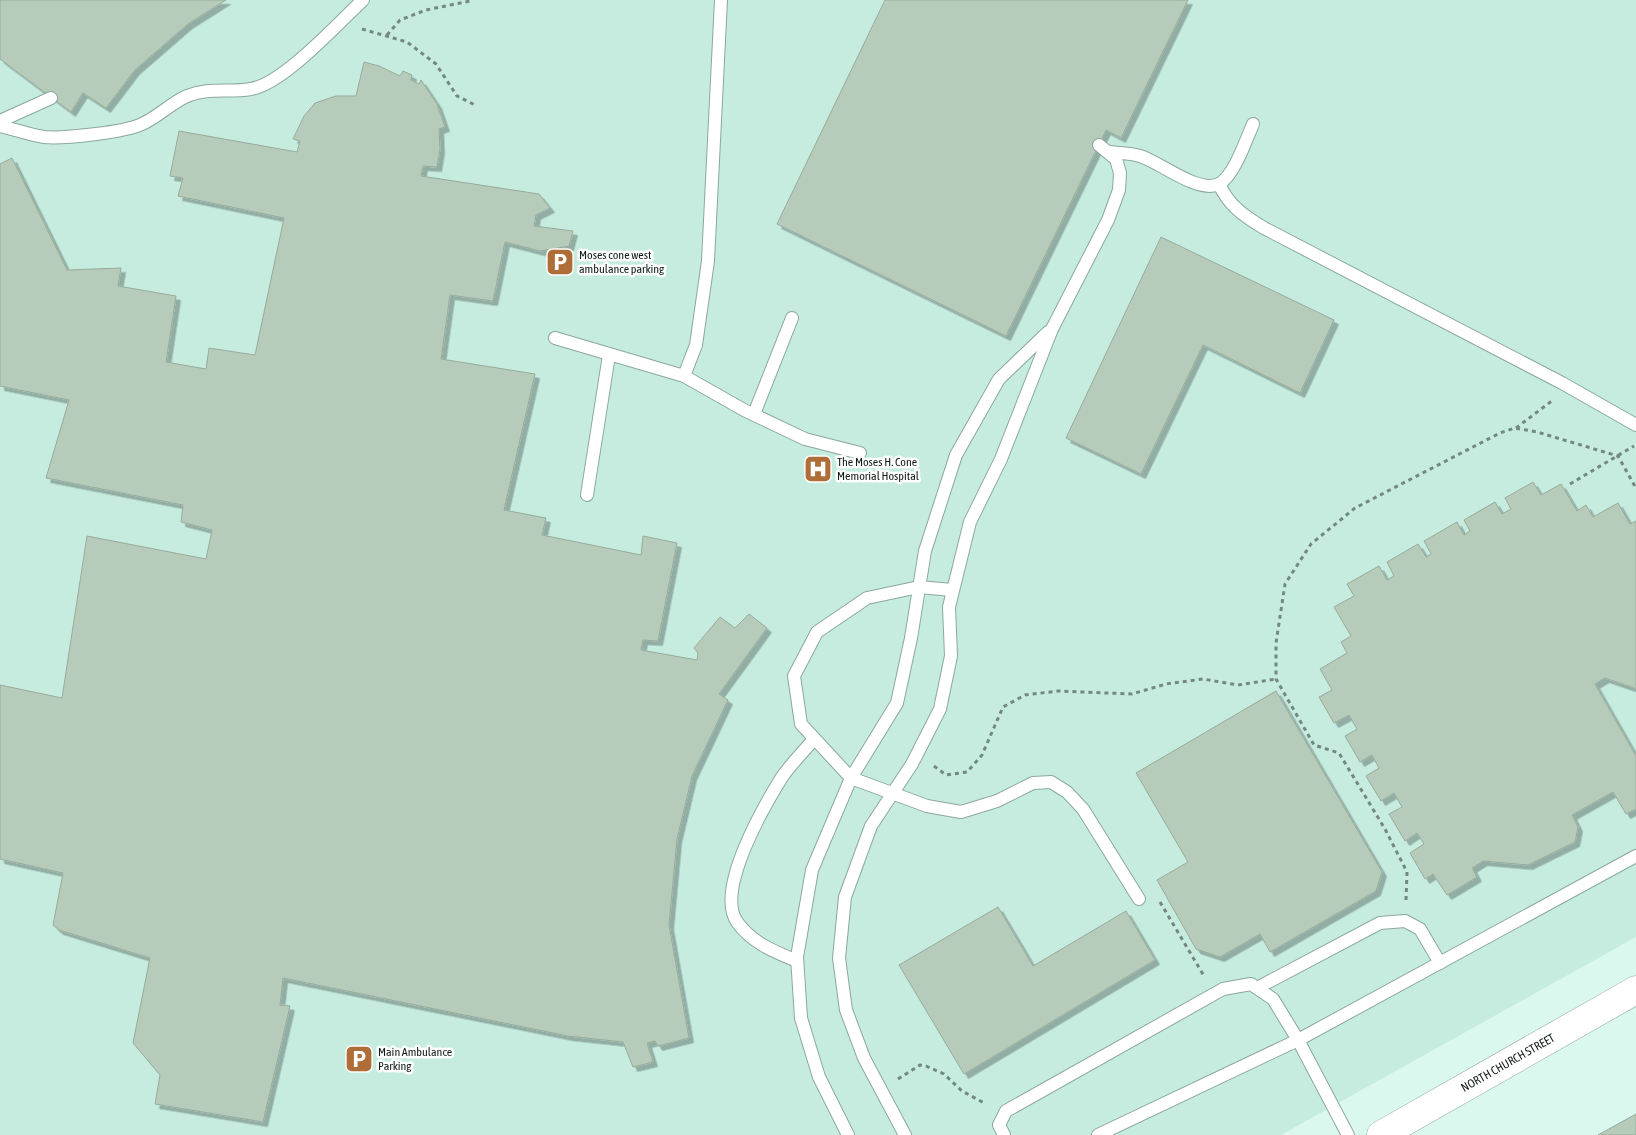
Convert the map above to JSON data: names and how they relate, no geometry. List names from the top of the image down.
{
  "streets": {
    "main road": ["NORTH CHURCH STREET"]
  },
  "places": {
    "parking": ["Moses cone west ambulance parking", "Main Ambulance Parking"],
    "hospital": ["The Moses H. Cone Memorial Hospital"]
  }
}
